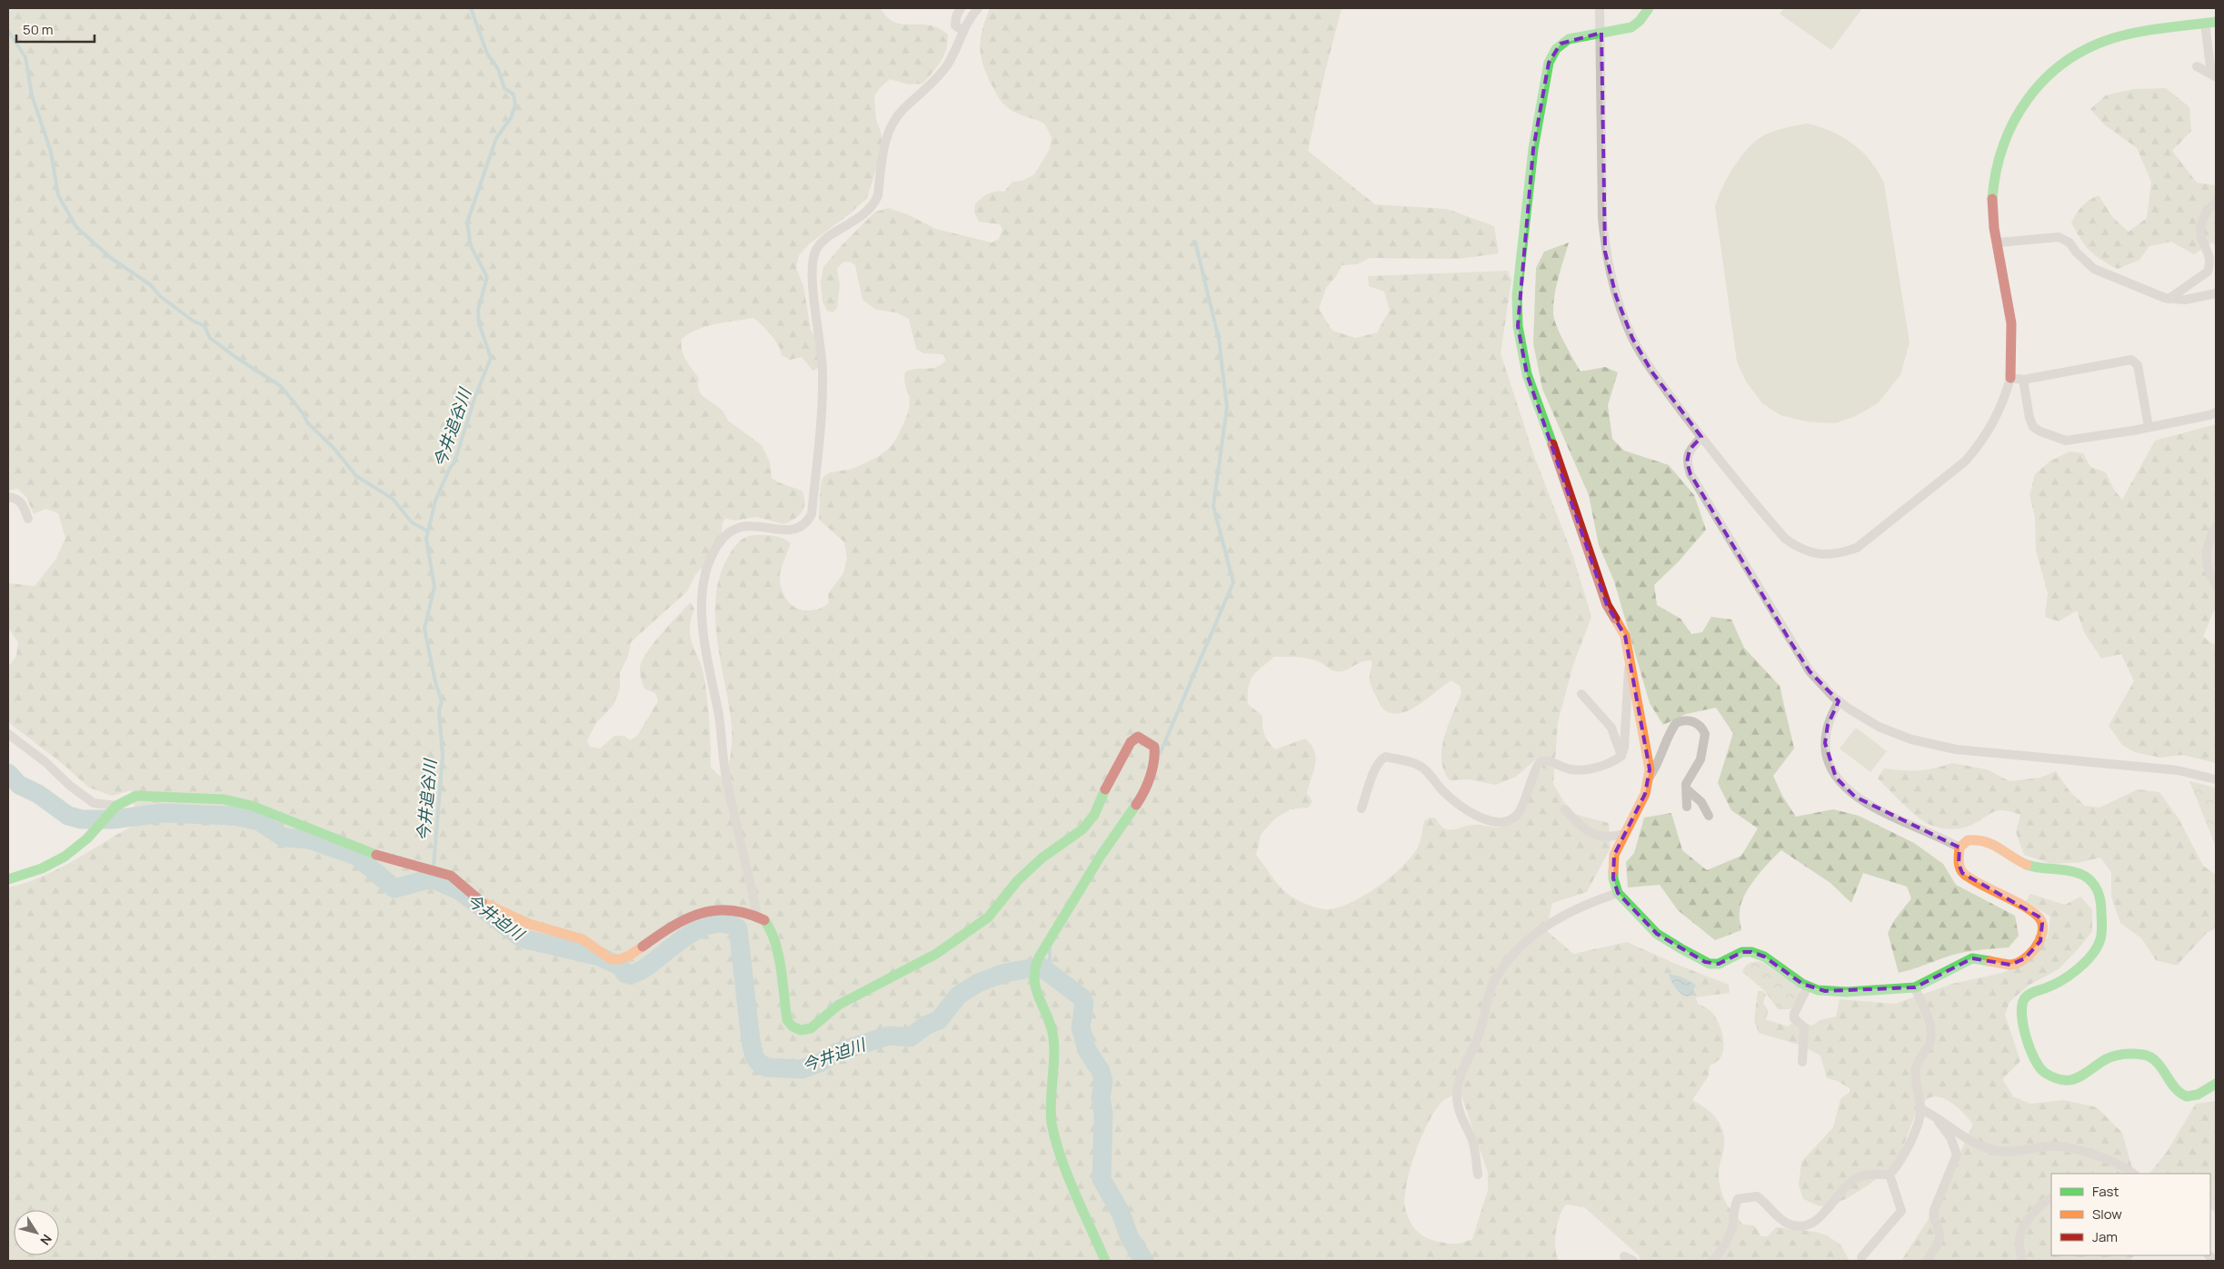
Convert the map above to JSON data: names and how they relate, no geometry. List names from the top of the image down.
{
  "water": ["今井追谷川", "今井迫川"],
  "legend": ["Fast", "Slow", "Jam"],
  "scale_bar": "50 m",
  "north": "bottom right"
}
